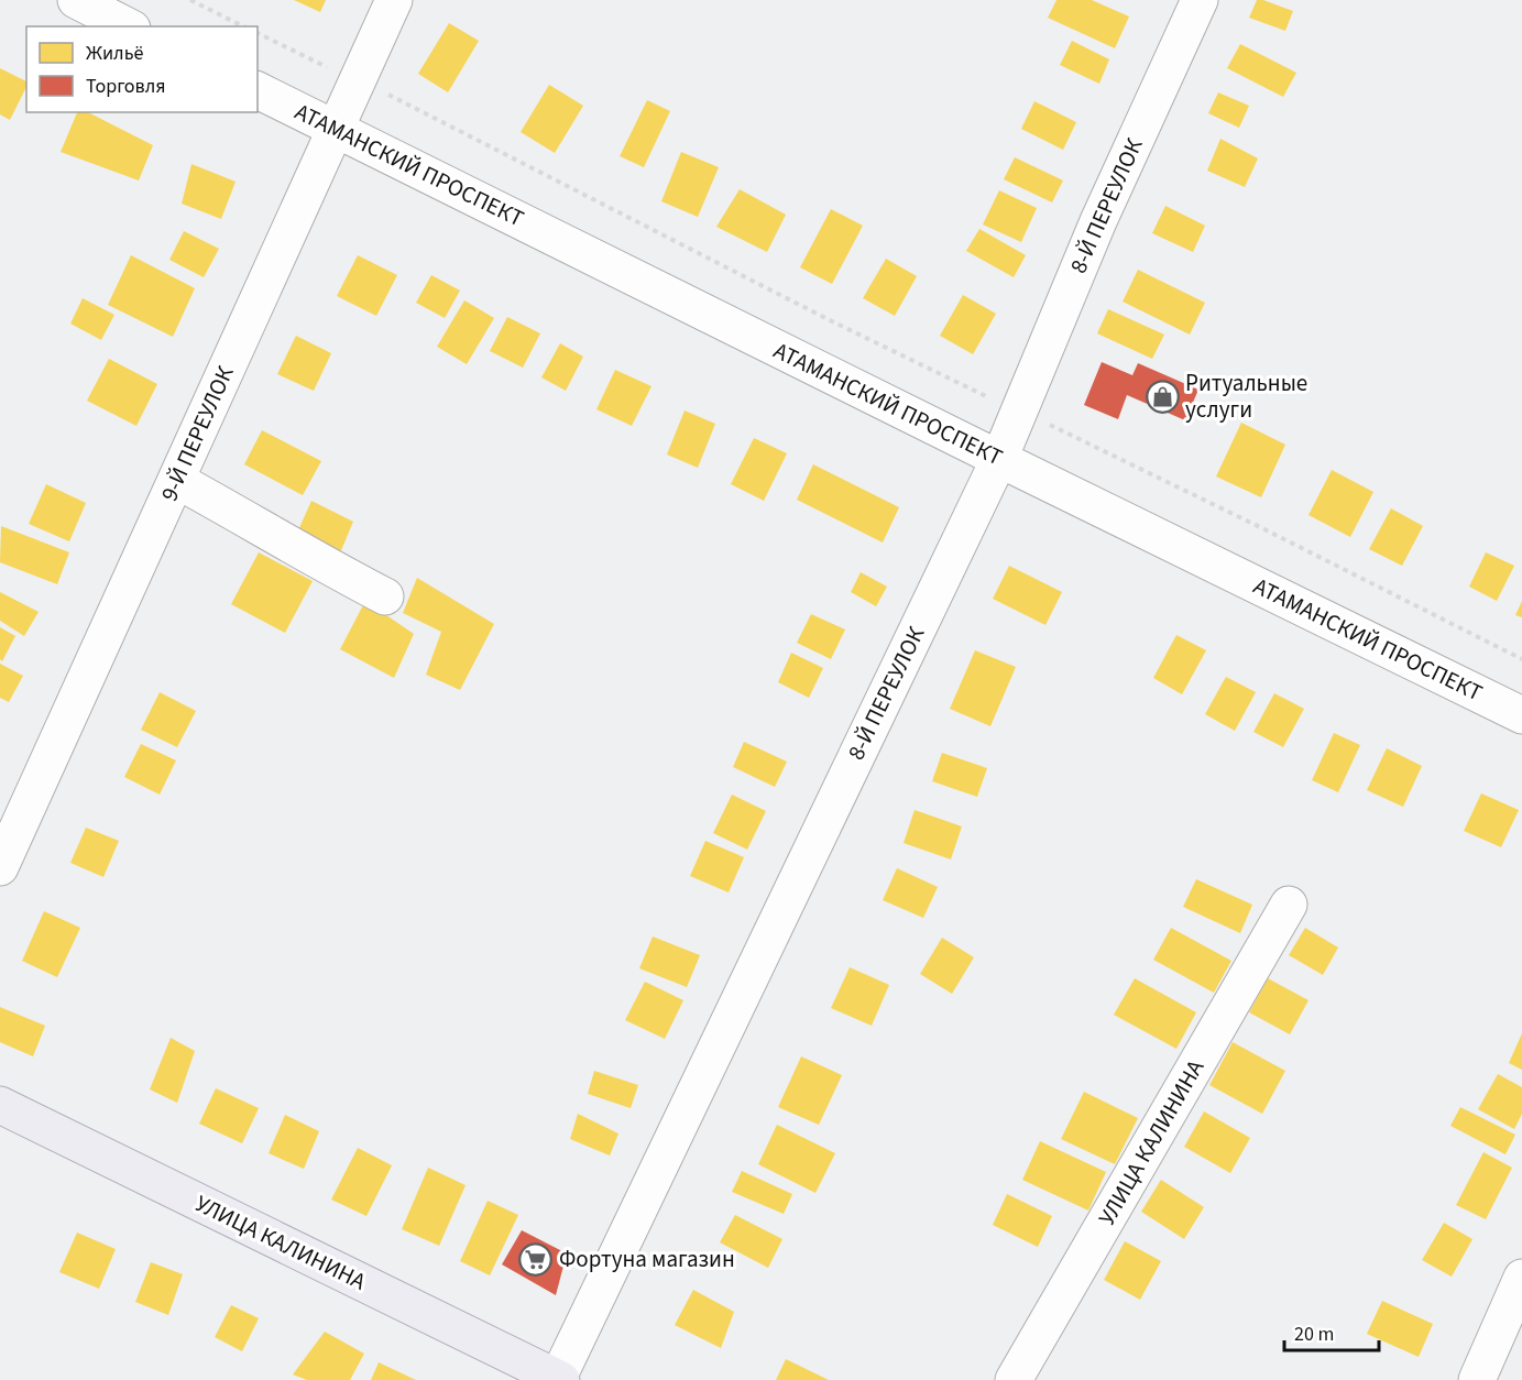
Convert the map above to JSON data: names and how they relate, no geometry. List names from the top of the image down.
{
  "streets": {
    "main road": ["УЛИЦА КАЛИНИНА"],
    "street": ["АТАМАНСКИЙ ПРОСПЕКТ", "8-Й ПЕРЕУЛОК", "9-Й ПЕРЕУЛОК"]
  },
  "crossings": [
    ["АТАМАНСКИЙ ПРОСПЕКТ", "8-Й ПЕРЕУЛОК"],
    ["АТАМАНСКИЙ ПРОСПЕКТ", "9-Й ПЕРЕУЛОК"],
    ["8-Й ПЕРЕУЛОК", "УЛИЦА КАЛИНИНА"]
  ],
  "places": {
    "shop": ["Ритуальные услуги"],
    "supermarket": ["Фортуна магазин"]
  },
  "legend": ["Жильё", "Торговля"],
  "scale_bar": "20 m"
}
